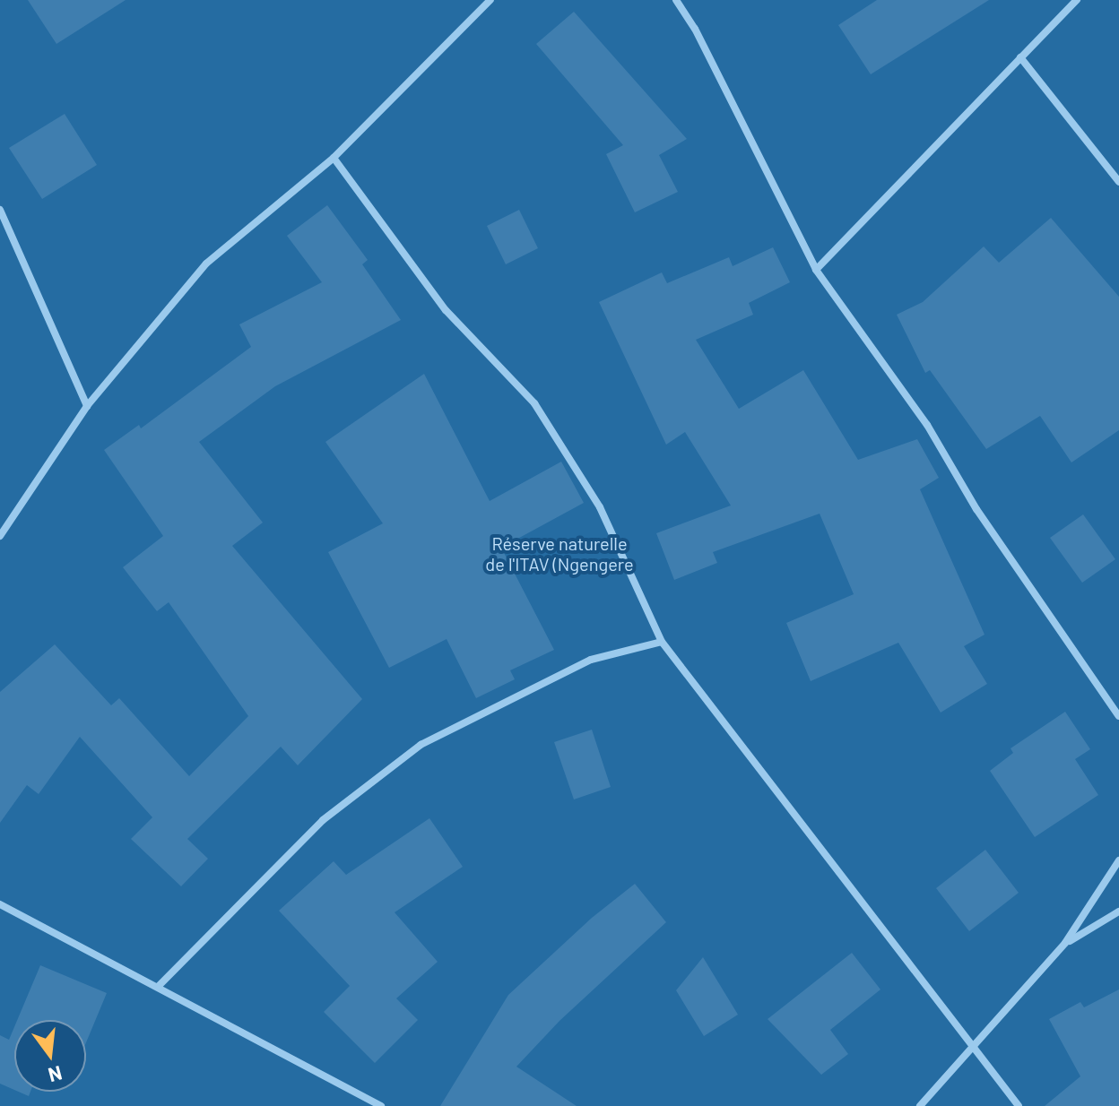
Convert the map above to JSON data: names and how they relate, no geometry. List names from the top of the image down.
{
  "parks": ["Réserve naturelle de l'ITAV (Ngengere"],
  "north": "bottom"
}
